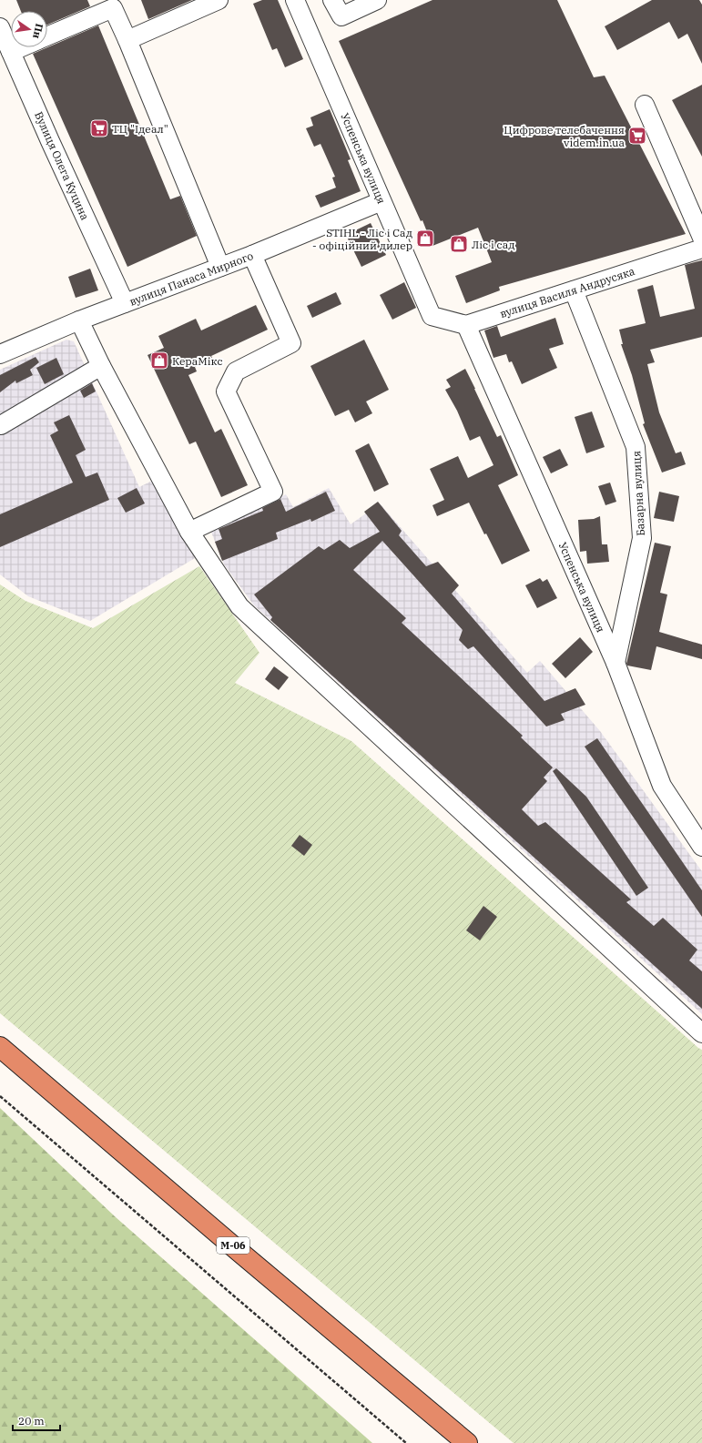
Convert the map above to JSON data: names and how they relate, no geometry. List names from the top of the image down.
{
  "streets": {
    "highway": ["М-06"],
    "street": [
      "Успенська вулиця",
      "Вулиця Олега Куцина",
      "вулиця Панаса Мирного",
      "вулиця Василя Андрусяка",
      "Базарна вулиця"
    ]
  },
  "crossings": [
    ["Успенська вулиця", "вулиця Панаса Мирного"],
    ["Успенська вулиця", "вулиця Василя Андрусяка"],
    ["Успенська вулиця", "Базарна вулиця"],
    ["Вулиця Олега Куцина", "вулиця Панаса Мирного"],
    ["вулиця Василя Андрусяка", "Базарна вулиця"]
  ],
  "places": {
    "supermarket": ["ТЦ \"Ідеал\"", "Цифрове телебачення videm.in.ua"],
    "shop": ["STIHL - Ліс і Сад - офіційний дилер", "Ліс і сад", "КераМікс"]
  },
  "scale_bar": "20 m",
  "north": "right"
}
